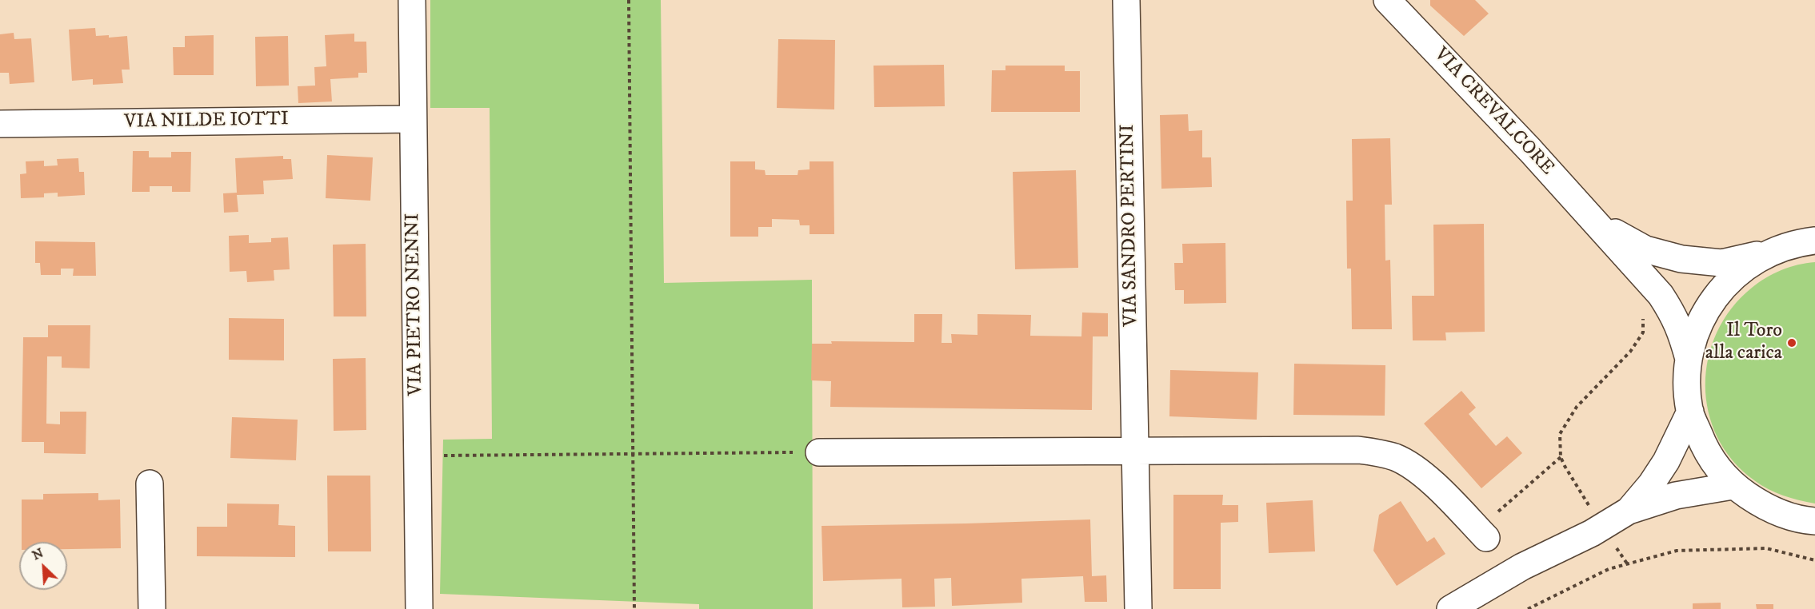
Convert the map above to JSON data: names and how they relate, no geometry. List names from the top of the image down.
{
  "streets": {
    "street": [
      "VIA CREVALCORE",
      "VIA NILDE IOTTI",
      "VIA SANDRO PERTINI",
      "VIA PIETRO NENNI"
    ]
  },
  "crossings": [
    ["VIA NILDE IOTTI", "VIA PIETRO NENNI"]
  ],
  "places": ["Il Toro alla carica"],
  "north": "top left"
}
